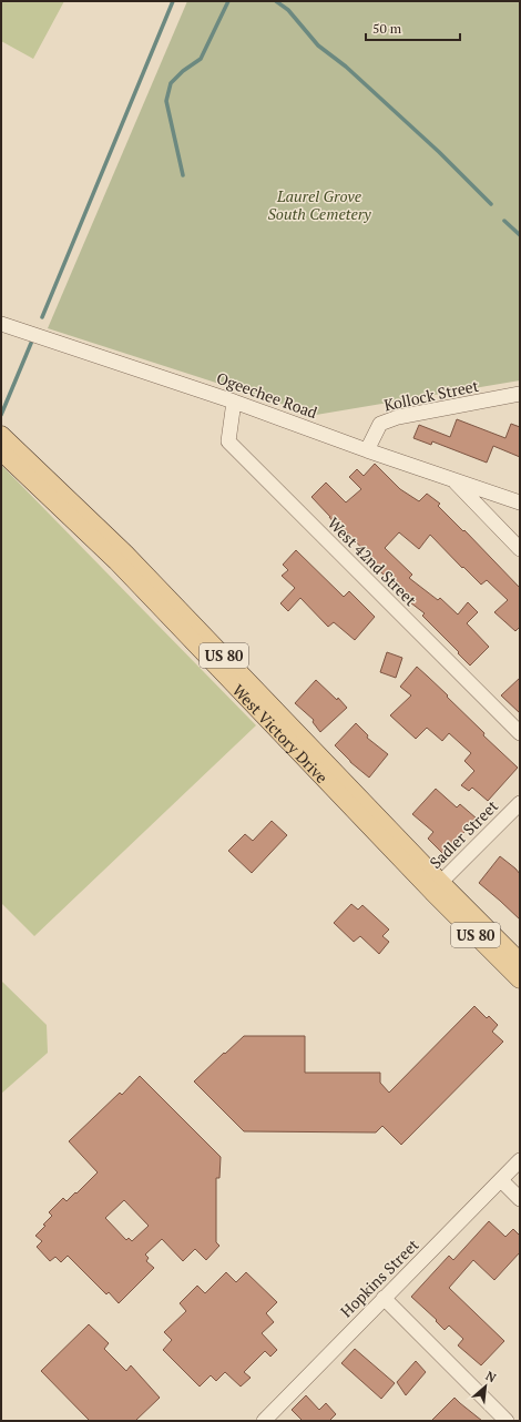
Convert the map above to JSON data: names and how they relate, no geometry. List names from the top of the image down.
{
  "streets": {
    "main road": ["US 80", "West Victory Drive"],
    "street": [
      "Ogeechee Road",
      "Kollock Street",
      "West 42nd Street",
      "Sadler Street",
      "Hopkins Street"
    ]
  },
  "crossings": [
    ["Ogeechee Road", "Kollock Street"],
    ["Ogeechee Road", "West 42nd Street"],
    ["West Victory Drive", "Sadler Street"]
  ],
  "parks": ["Laurel Grove South Cemetery"],
  "scale_bar": "50 m",
  "north": "top right"
}
